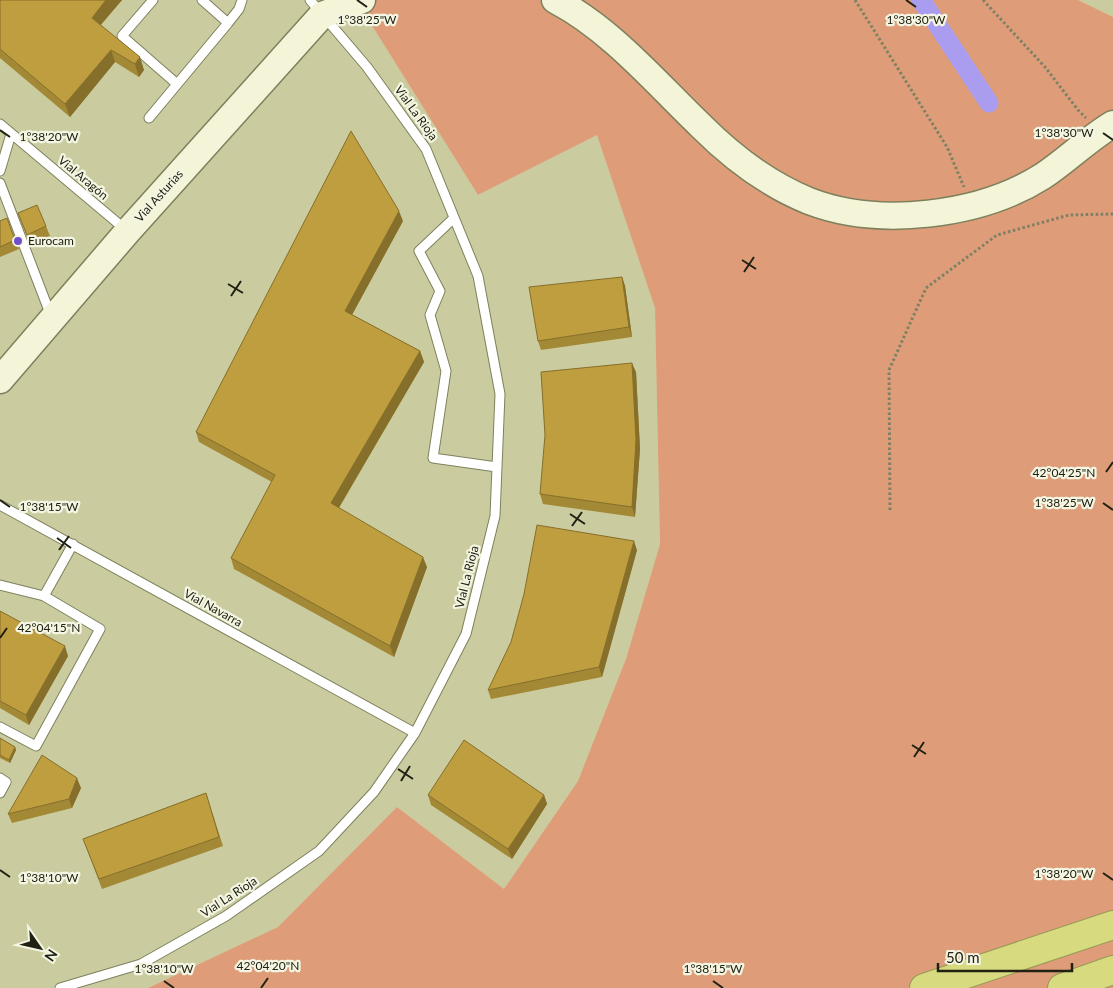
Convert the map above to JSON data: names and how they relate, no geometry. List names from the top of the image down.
{
  "streets": {
    "street": ["Vial Asturias"],
    "lane": ["Vial La Rioja", "Vial Aragón", "Vial Navarra"]
  },
  "crossings": [
    ["Vial La Rioja", "Vial Asturias"],
    ["Vial La Rioja", "Vial Navarra"],
    ["Vial Aragón", "Vial Asturias"]
  ],
  "places": ["Eurocam"],
  "scale_bar": "50 m",
  "north": "bottom right",
  "coordinates": [
    "1°38'25\"W",
    "1°38'30\"W",
    "1°38'20\"W",
    "42°04'25\"N",
    "1°38'15\"W",
    "42°04'15\"N",
    "1°38'10\"W",
    "42°04'20\"N"
  ]
}
